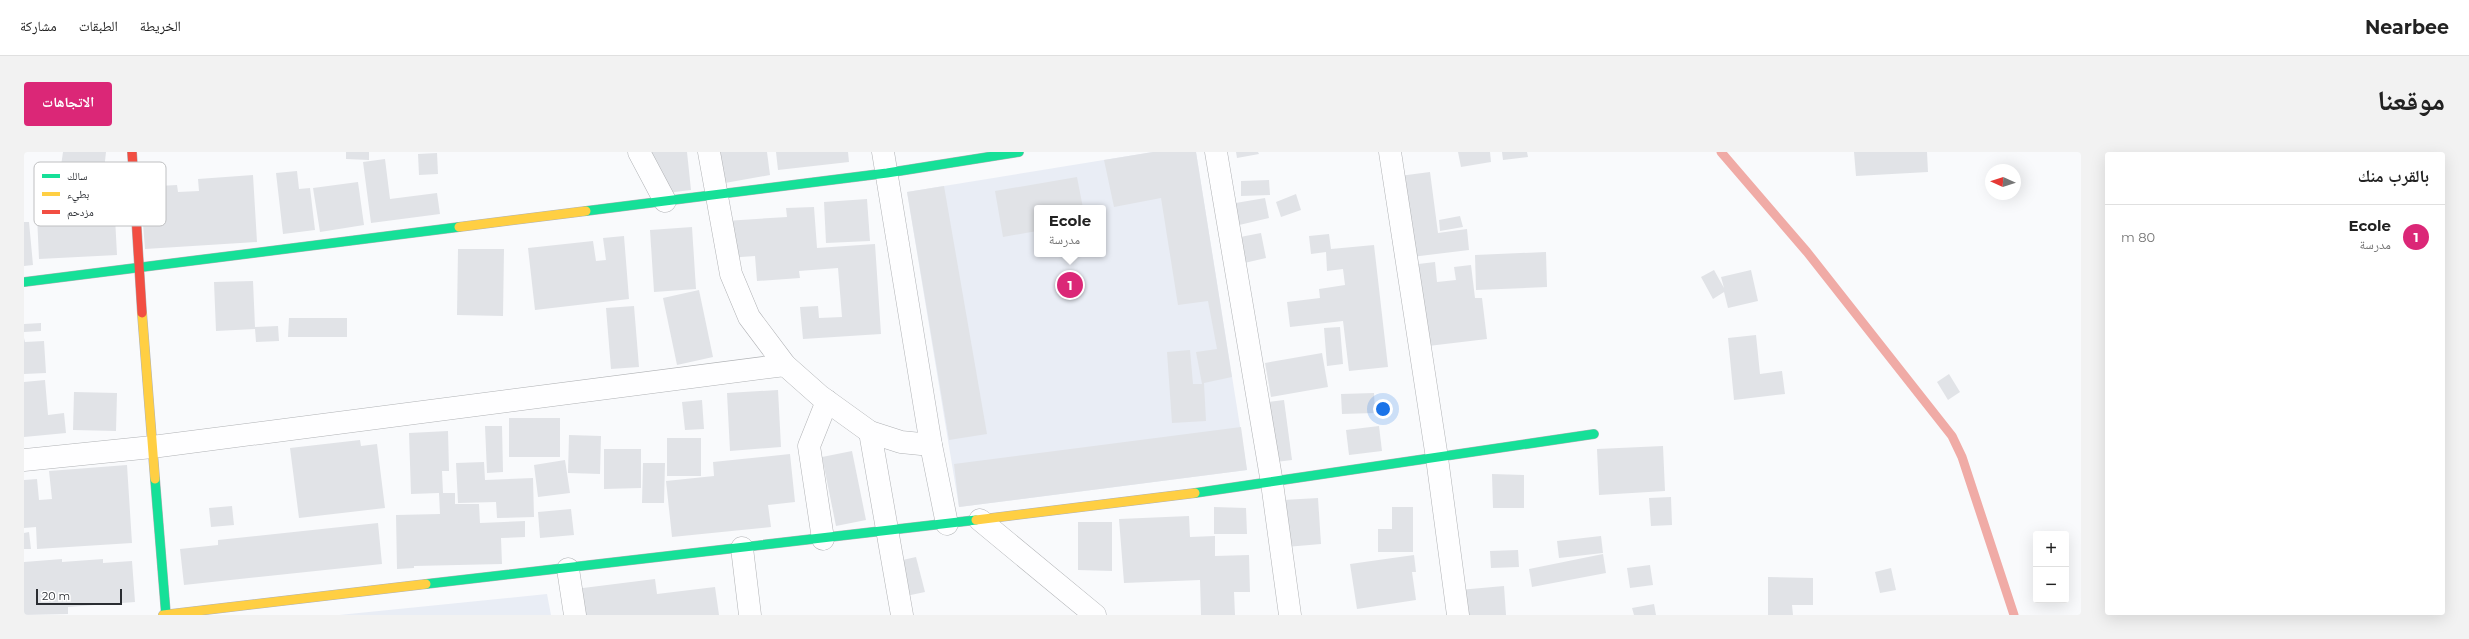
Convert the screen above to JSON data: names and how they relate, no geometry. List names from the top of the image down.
{
  "legend": ["سالك", "بطيء", "مزدحم"],
  "scale_bar": "20 m",
  "north": "left",
  "page": {
    "header": "Nearbee",
    "nav": ["الخريطة", "الطبقات", "مشاركة"],
    "title": "موقعنا",
    "buttons": "الاتجاهات",
    "heading": "بالقرب منك",
    "list": [
      {
        "mark": "1",
        "name": "Ecole",
        "note": "مدرسة",
        "value": "80 m"
      }
    ],
    "popup": ["Ecole", "مدرسة"],
    "pins": "1",
    "map_buttons": ["+", "−"],
    "scale": "20 m"
  }
}
